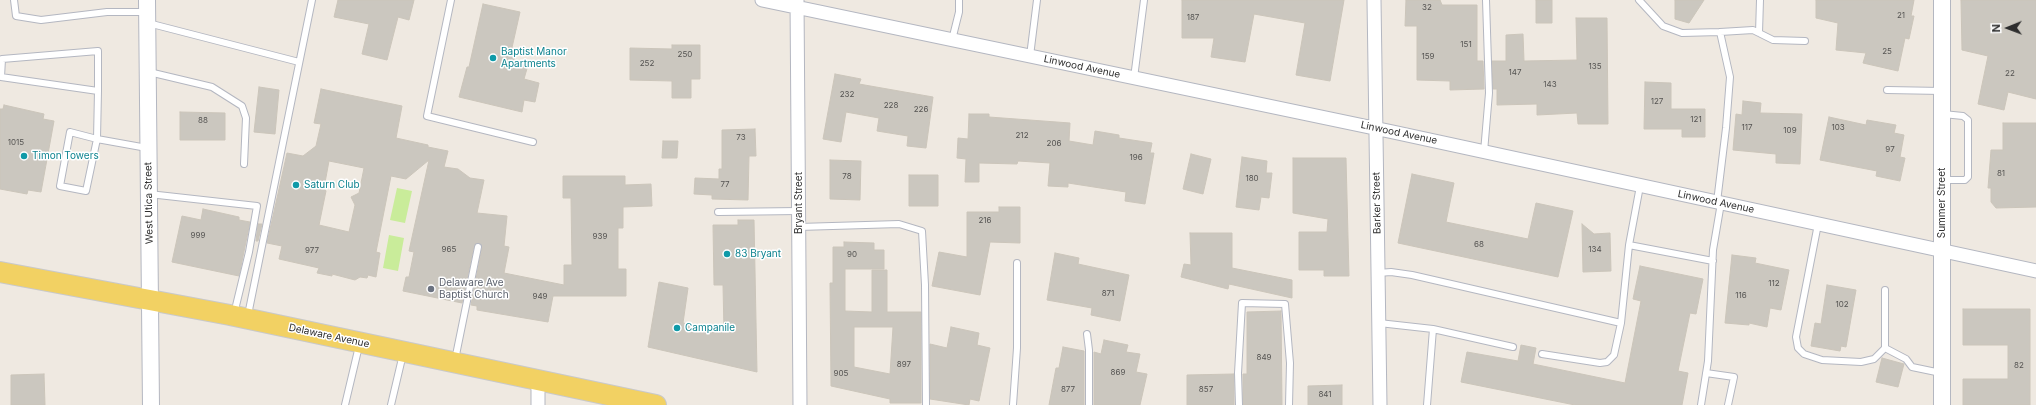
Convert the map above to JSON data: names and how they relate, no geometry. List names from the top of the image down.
{
  "streets": {
    "main road": ["Delaware Avenue"],
    "street": [
      "Linwood Avenue",
      "West Utica Street",
      "Bryant Street",
      "Barker Street",
      "Summer Street"
    ]
  },
  "crossings": [
    ["Linwood Avenue", "Bryant Street"],
    ["Linwood Avenue", "Barker Street"],
    ["Linwood Avenue", "Summer Street"],
    ["West Utica Street", "Delaware Avenue"]
  ],
  "places": [
    "Baptist Manor Apartments",
    "Timon Towers",
    "Saturn Club",
    "83 Bryant",
    "Delaware Ave Baptist Church",
    "Campanile"
  ],
  "house_numbers": [
    "32",
    "21",
    "187",
    "151",
    "25",
    "250",
    "159",
    "252",
    "135",
    "147",
    "22",
    "143",
    "232",
    "127",
    "228",
    "226",
    "121",
    "88",
    "117",
    "103",
    "109",
    "212",
    "73",
    "1015",
    "206",
    "97",
    "196",
    "81",
    "78",
    "180",
    "77",
    "216",
    "999",
    "939",
    "68",
    "965",
    "134",
    "977",
    "90",
    "112",
    "871",
    "116",
    "949",
    "102",
    "849",
    "897",
    "82",
    "869",
    "905",
    "877",
    "857",
    "841"
  ],
  "north": "left"
}
